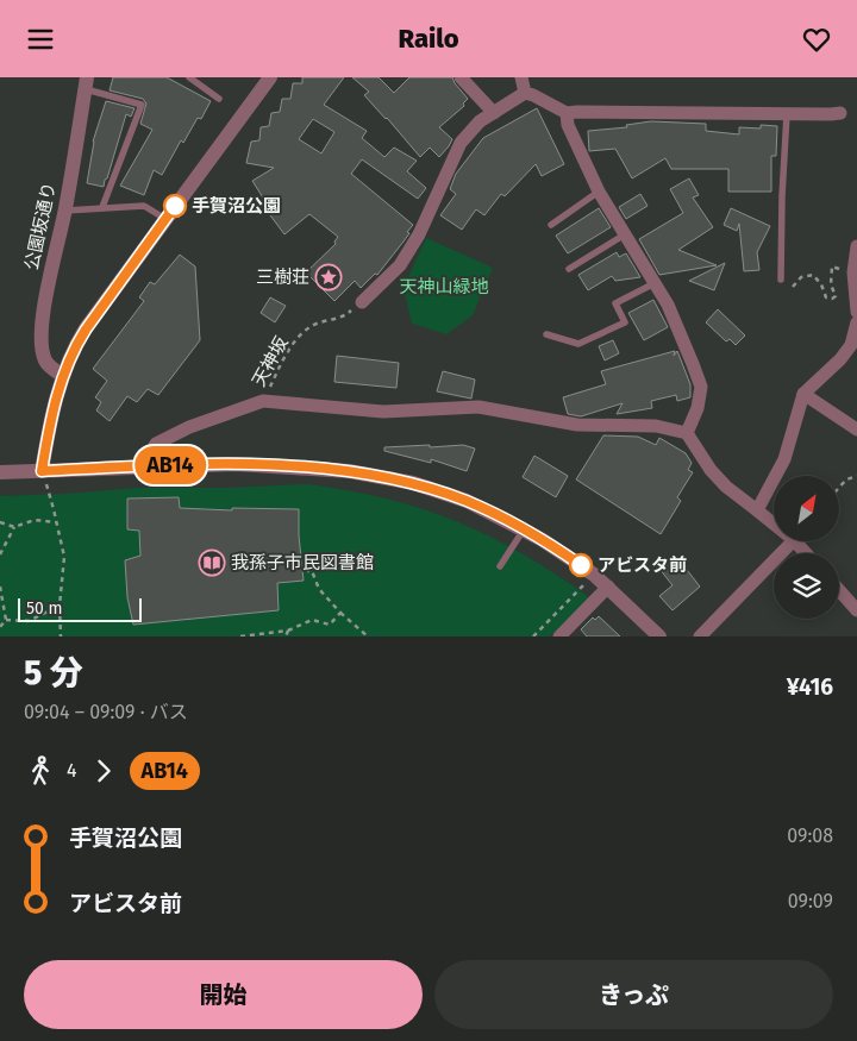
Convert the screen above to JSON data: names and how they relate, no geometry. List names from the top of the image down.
{
  "streets": {
    "street": ["公園坂通り"],
    "path": ["天神坂"]
  },
  "parks": ["天神山緑地"],
  "places": {
    "other": ["手賀沼公園", "アビスタ前"],
    "place": ["三樹荘"],
    "library": ["我孫子市民図書館"]
  },
  "lines": ["bus line AB14"],
  "scale_bar": "50 m",
  "north": "top right",
  "page": {
    "header": "Railo",
    "on_map": "AB14",
    "scale": "50 m",
    "heading": ["5 分", "09:04 – 09:09 · バス", "¥416"],
    "legs": ["4", "AB14"],
    "list": [
      {
        "name": "手賀沼公園",
        "value": "09:08"
      },
      {
        "name": "アビスタ前",
        "value": "09:09"
      }
    ],
    "buttons": ["開始", "きっぷ"]
  }
}
